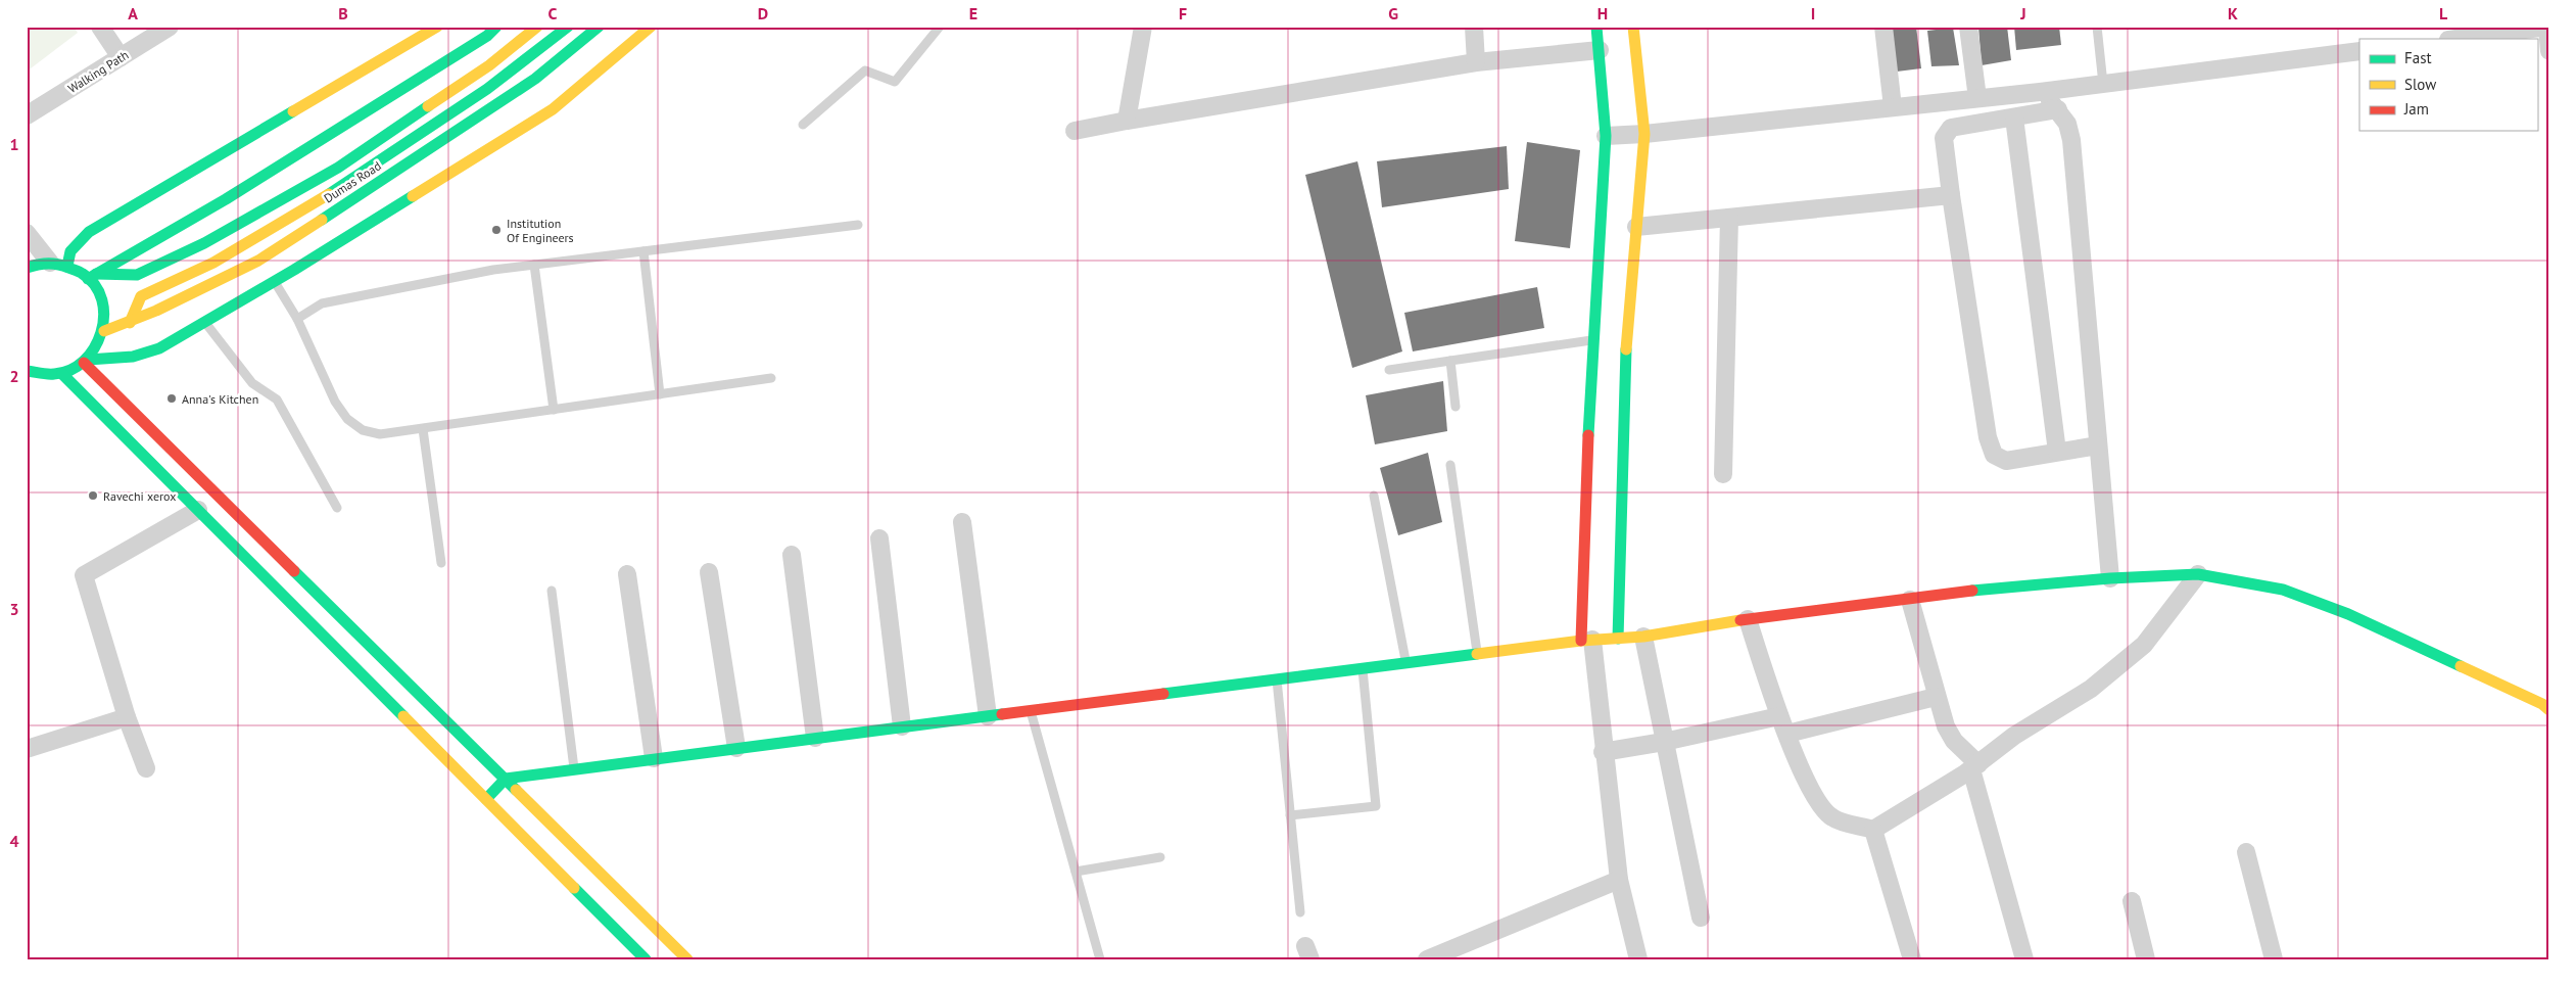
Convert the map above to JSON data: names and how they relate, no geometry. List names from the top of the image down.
{
  "streets": {
    "street": ["Walking Path", "Dumas Road"]
  },
  "places": ["Institution Of Engineers", "Anna's Kitchen", "Ravechi xerox"],
  "legend": ["Fast", "Slow", "Jam"],
  "grid": {
    "columns": [
      "A",
      "B",
      "C",
      "D",
      "E",
      "F",
      "G",
      "H",
      "I",
      "J",
      "K",
      "L"
    ],
    "rows": [
      "1",
      "2",
      "3",
      "4"
    ]
  }
}
